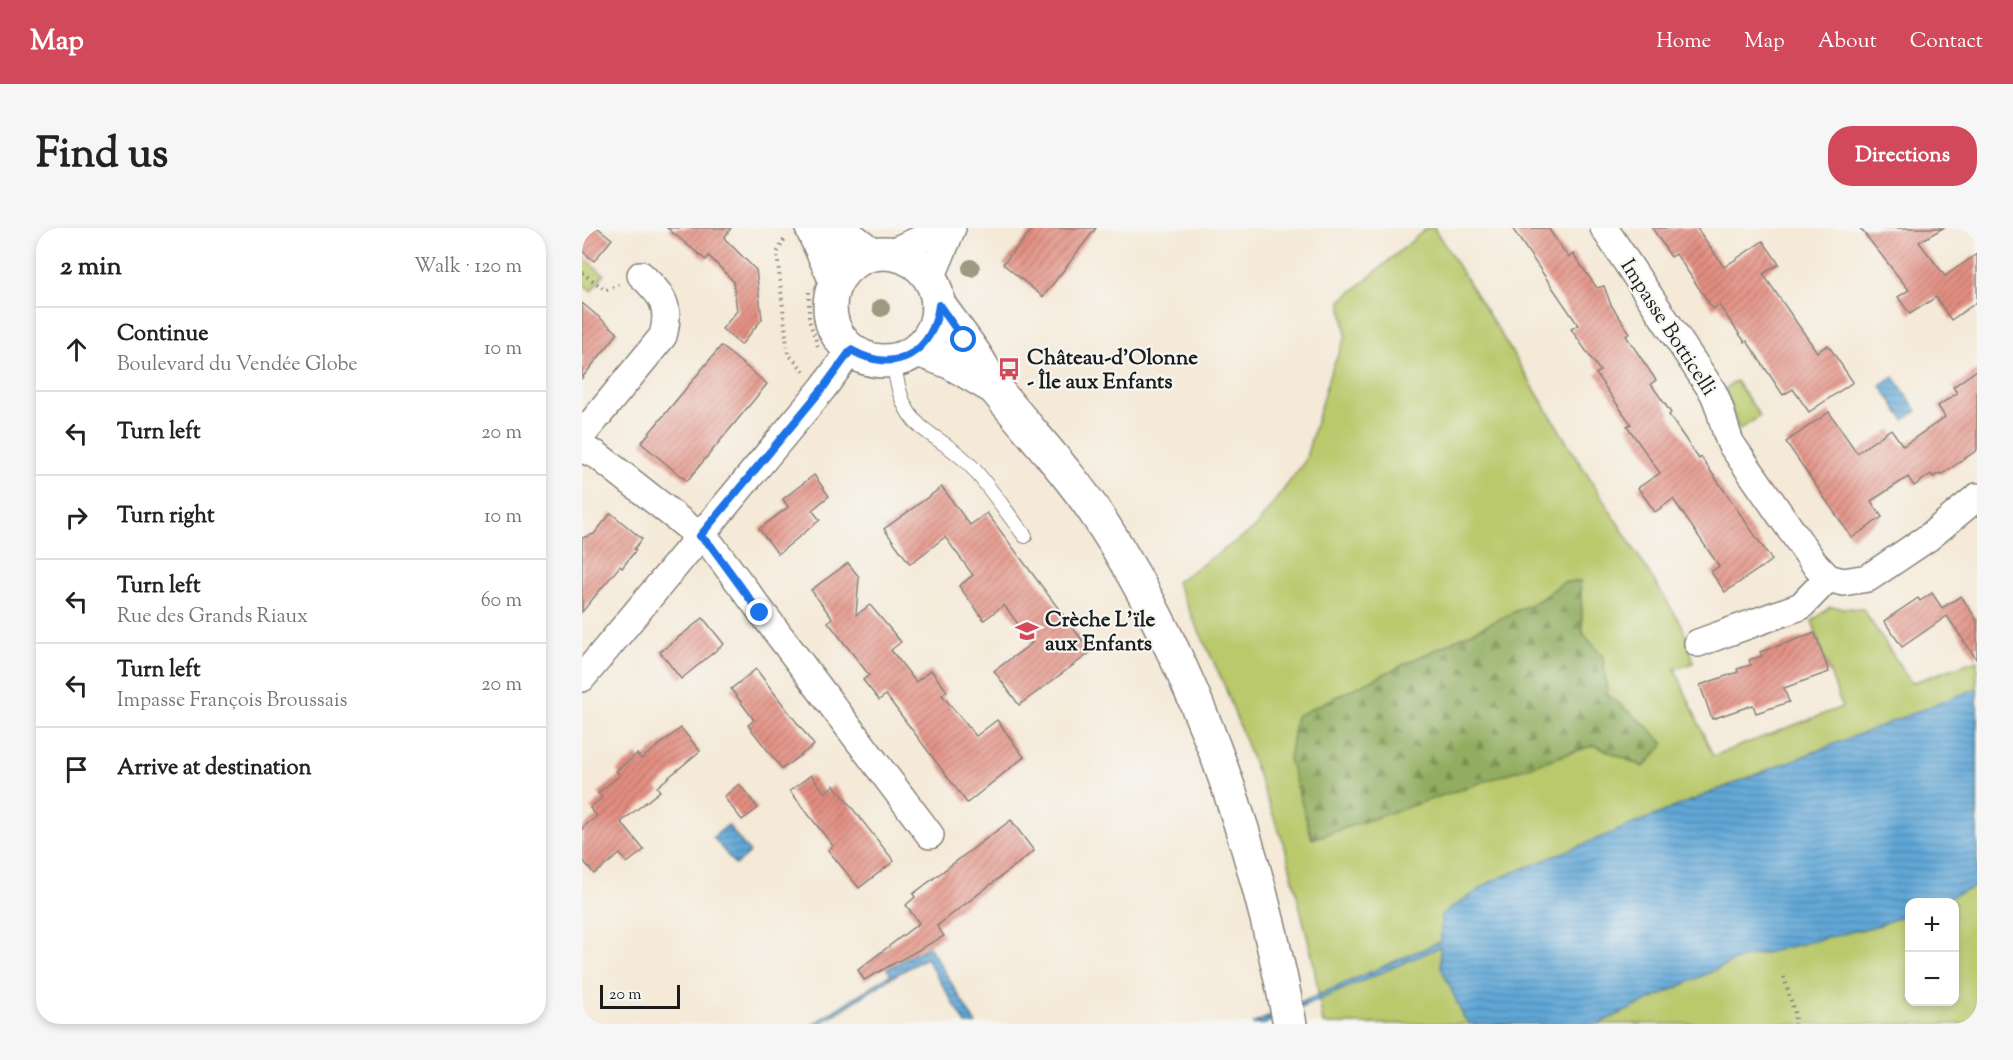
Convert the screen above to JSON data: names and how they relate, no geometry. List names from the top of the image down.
{
  "streets": {
    "street": ["Impasse Botticelli"]
  },
  "places": {
    "bus stop": ["Château-d'Olonne - Île aux Enfants"],
    "school or university": ["Crèche L'ïle aux Enfants"]
  },
  "scale_bar": "20 m",
  "page": {
    "header": "Map",
    "nav": [
      "Home",
      "Map",
      "About",
      "Contact"
    ],
    "title": "Find us",
    "buttons": "Directions",
    "heading": ["2 min", "Walk · 120 m"],
    "list": [
      ["Continue", "Boulevard du Vendée Globe", "10 m"],
      ["Turn left", "20 m"],
      ["Turn right", "10 m"],
      ["Turn left", "Rue des Grands Riaux", "60 m"],
      ["Turn left", "Impasse François Broussais", "20 m"],
      "Arrive at destination"
    ],
    "map_buttons": ["+", "−"],
    "scale": "20 m"
  }
}
